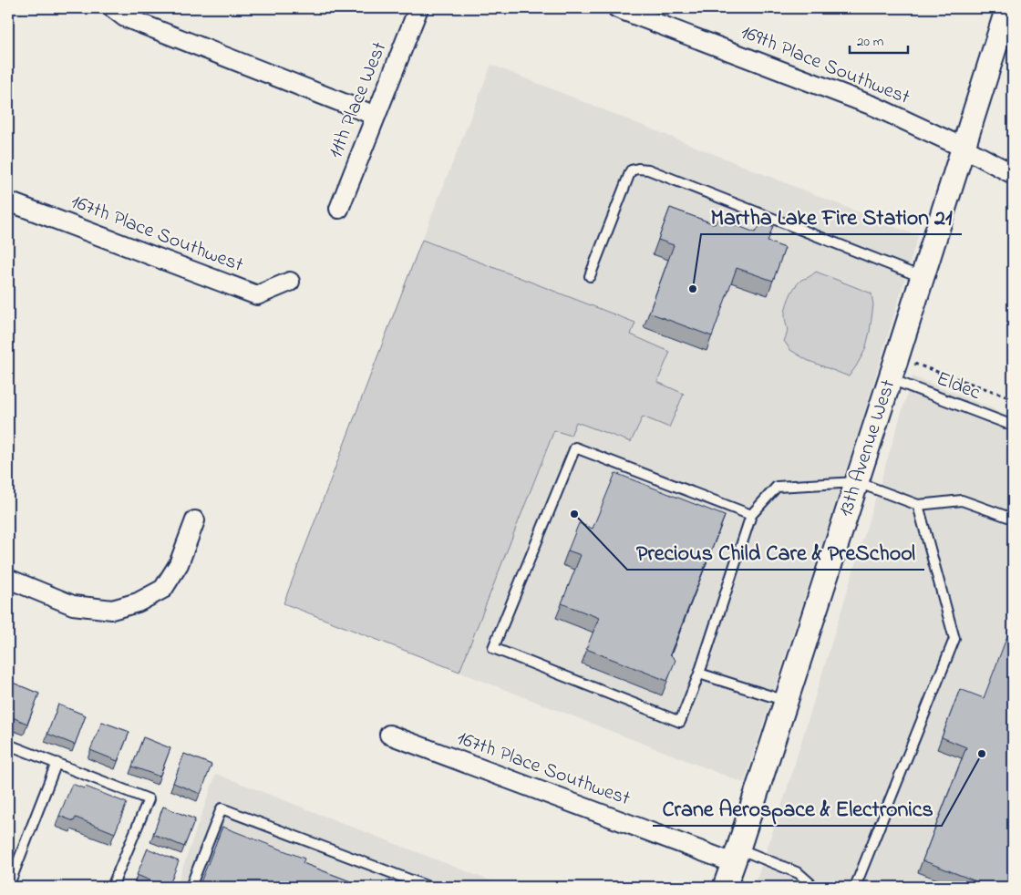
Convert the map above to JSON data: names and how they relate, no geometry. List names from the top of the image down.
{
  "streets": {
    "street": [
      "169th Place Southwest",
      "11th Place West",
      "167th Place Southwest",
      "13th Avenue West"
    ],
    "lane": ["Eldec"]
  },
  "crossings": [
    ["169th Place Southwest", "13th Avenue West"],
    ["167th Place Southwest", "13th Avenue West"],
    ["Eldec", "13th Avenue West"]
  ],
  "places": ["Martha Lake Fire Station 21", "Precious Child Care & PreSchool", "Crane Aerospace & Electronics"],
  "scale_bar": "20 m"
}
